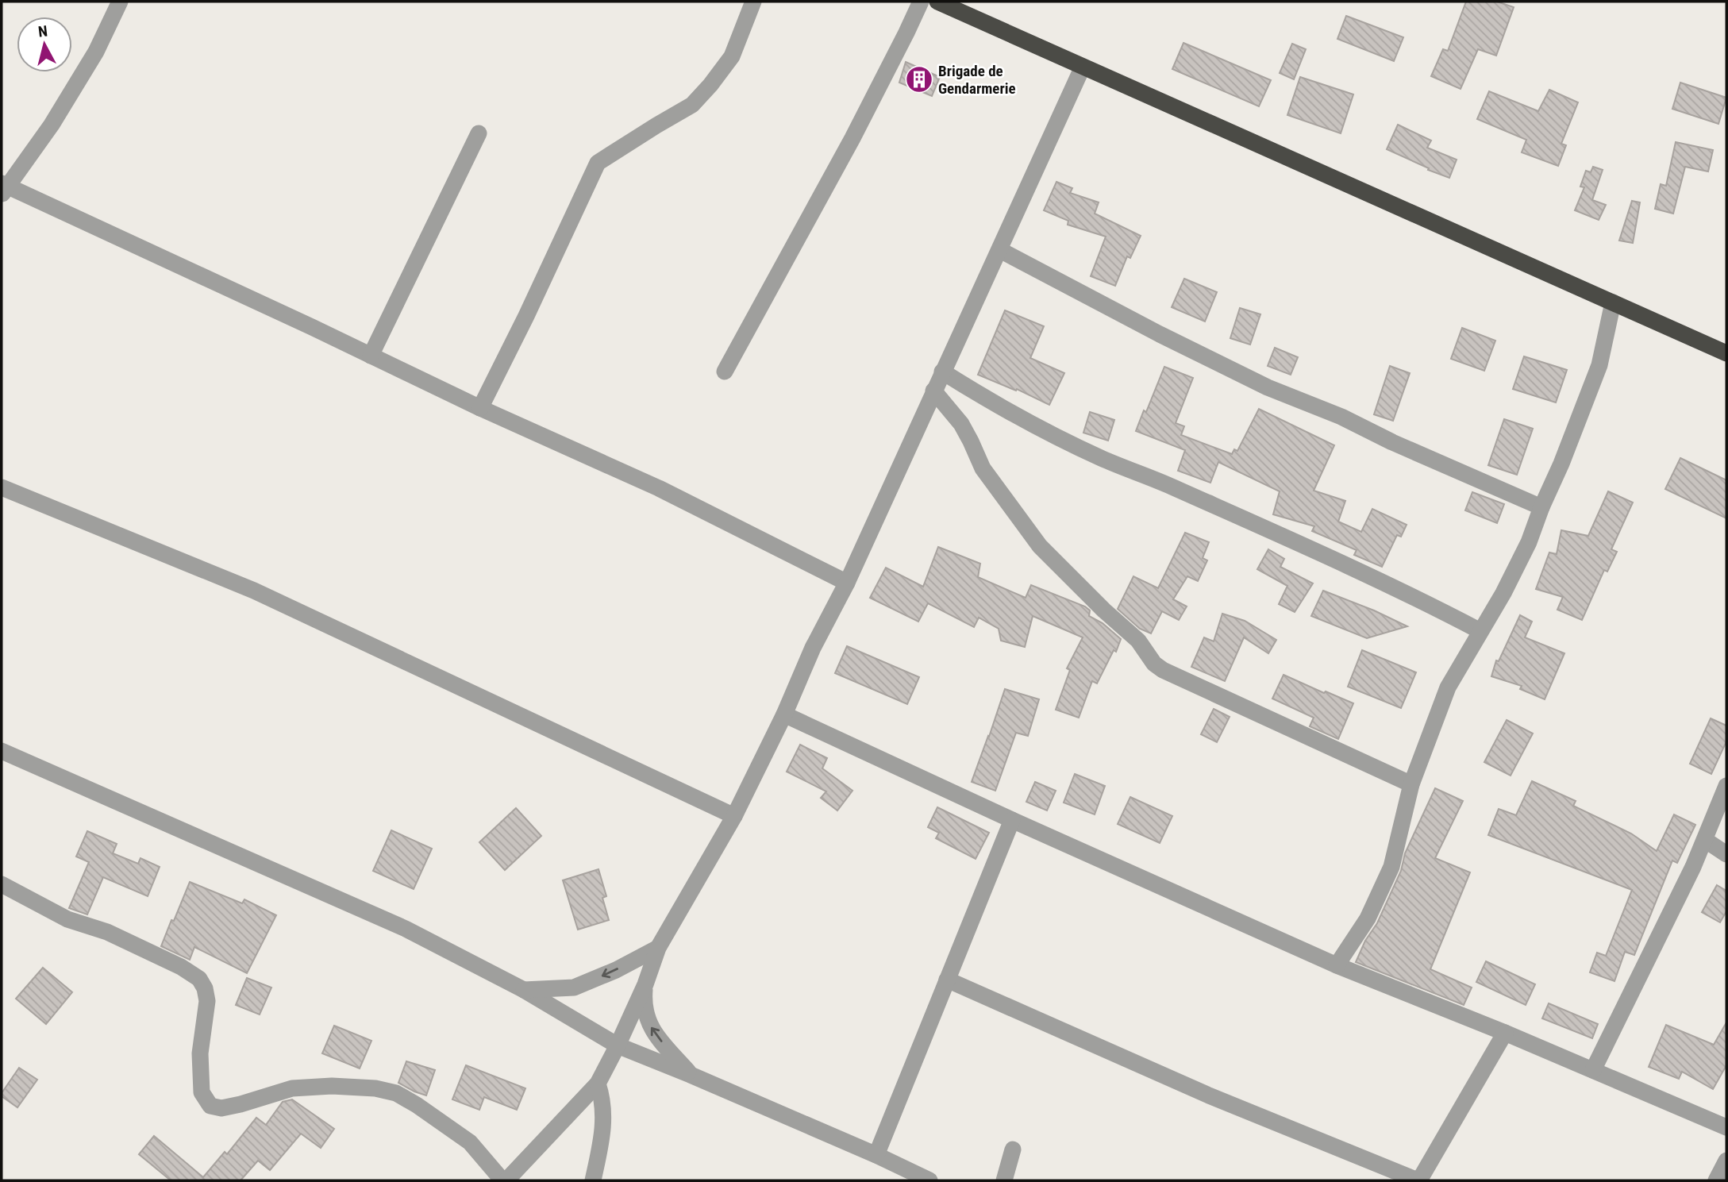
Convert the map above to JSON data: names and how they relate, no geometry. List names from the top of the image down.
{
  "places": {
    "building": ["Brigade de Gendarmerie"]
  },
  "north": "top"
}
